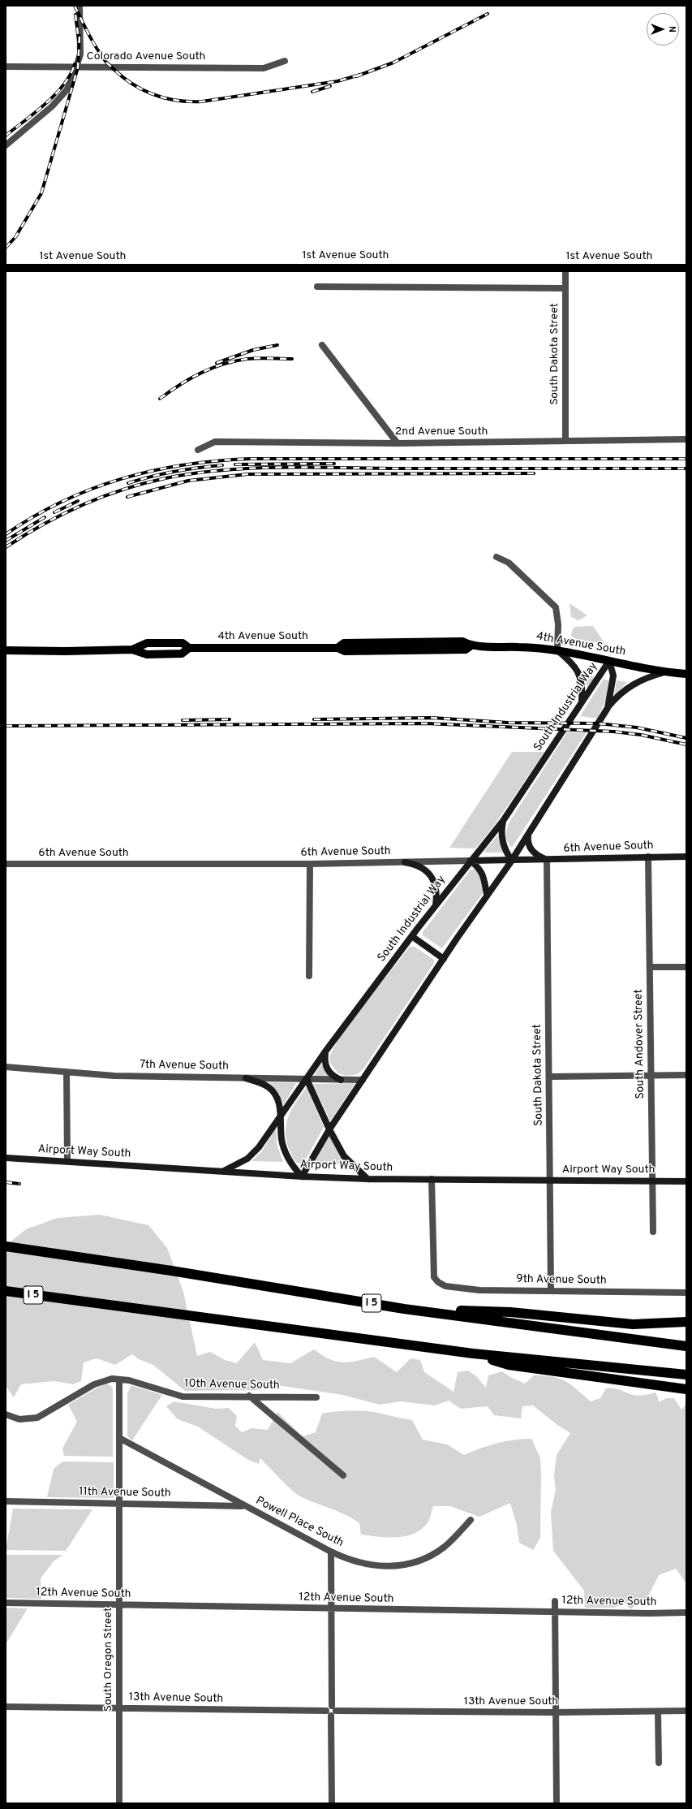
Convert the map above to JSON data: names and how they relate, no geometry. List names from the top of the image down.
{
  "streets": {
    "highway": ["I 5"],
    "main road": ["1st Avenue South", "4th Avenue South"],
    "street": [
      "Colorado Avenue South",
      "South Dakota Street",
      "2nd Avenue South",
      "South Industrial Way",
      "6th Avenue South",
      "South Andover Street",
      "7th Avenue South",
      "Airport Way South",
      "9th Avenue South",
      "10th Avenue South",
      "11th Avenue South",
      "Powell Place South",
      "12th Avenue South",
      "South Oregon Street",
      "13th Avenue South"
    ]
  },
  "crossings": [
    ["1st Avenue South", "South Dakota Street"],
    ["South Dakota Street", "2nd Avenue South"],
    ["South Dakota Street", "6th Avenue South"],
    ["South Dakota Street", "Airport Way South"],
    ["South Dakota Street", "9th Avenue South"],
    ["4th Avenue South", "South Industrial Way"],
    ["South Industrial Way", "6th Avenue South"],
    ["South Industrial Way", "7th Avenue South"],
    ["South Industrial Way", "Airport Way South"],
    ["6th Avenue South", "South Andover Street"],
    ["South Andover Street", "Airport Way South"],
    ["Airport Way South", "9th Avenue South"],
    ["10th Avenue South", "South Oregon Street"],
    ["11th Avenue South", "Powell Place South"],
    ["11th Avenue South", "South Oregon Street"],
    ["Powell Place South", "South Oregon Street"],
    ["12th Avenue South", "South Oregon Street"],
    ["South Oregon Street", "13th Avenue South"]
  ],
  "north": "right"
}
